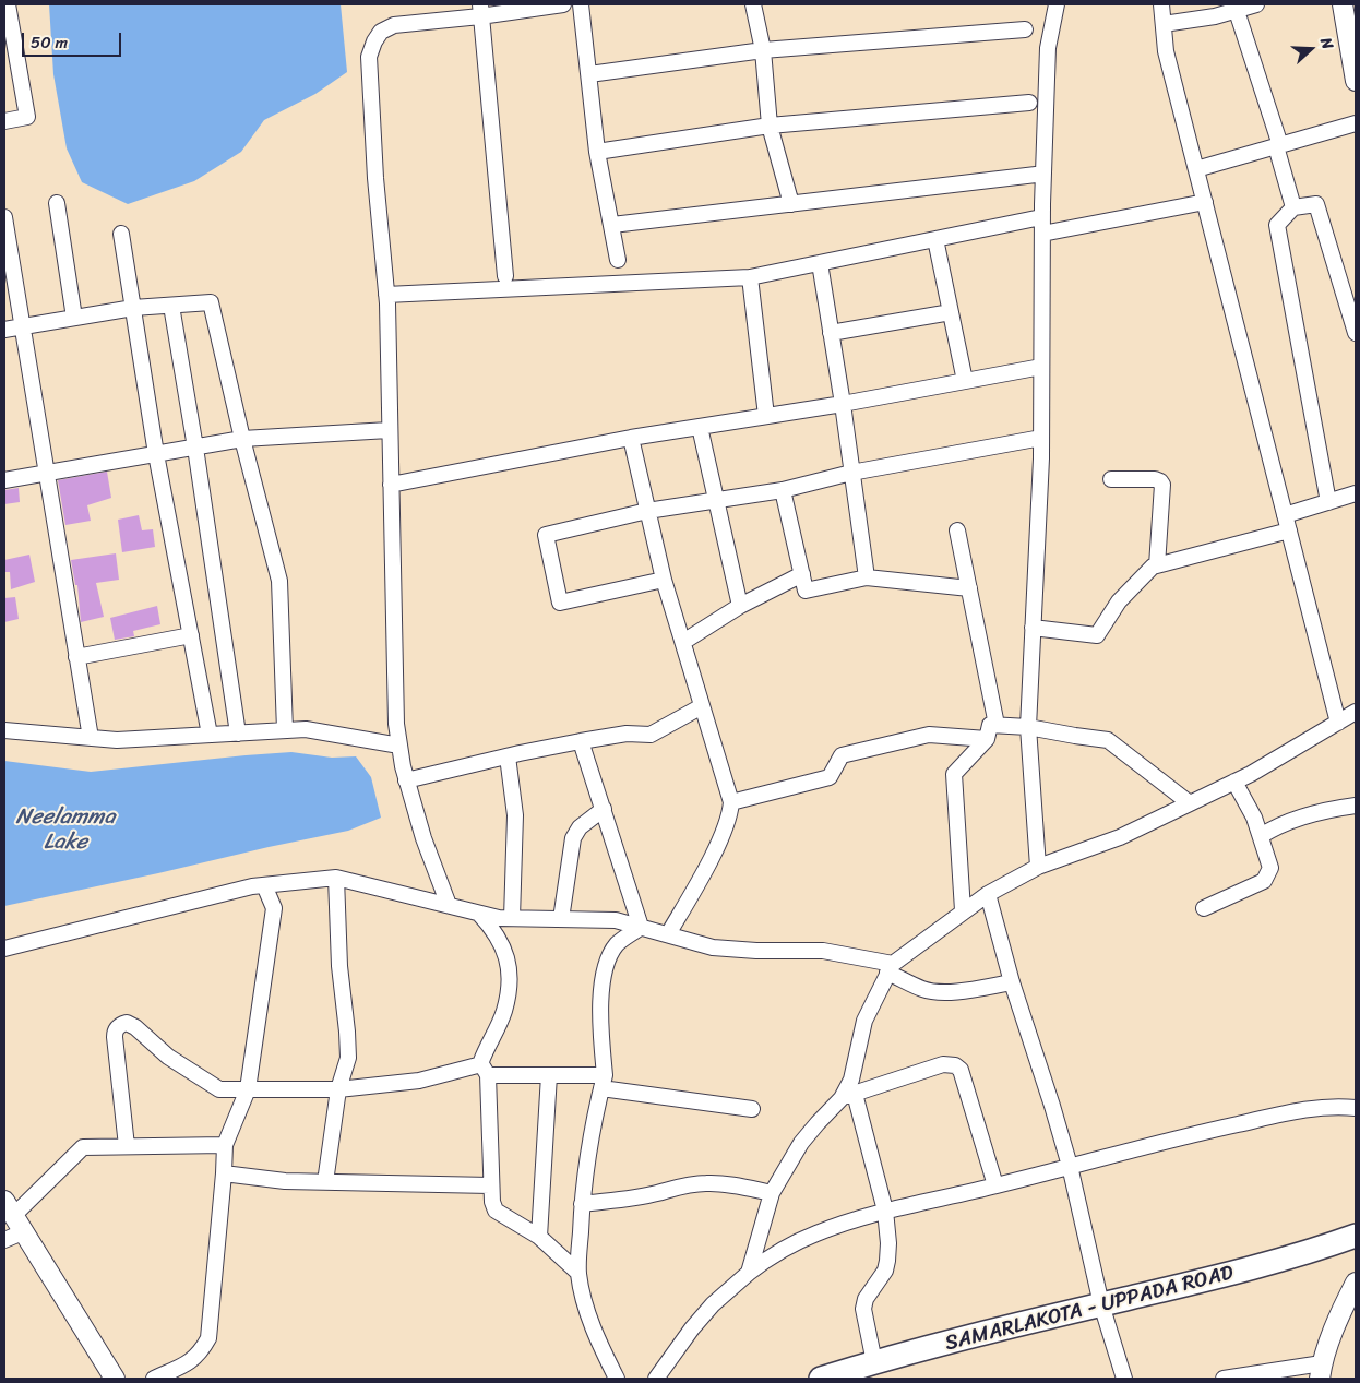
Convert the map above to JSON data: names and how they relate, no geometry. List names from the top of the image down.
{
  "streets": {
    "main road": ["SAMARLAKOTA - UPPADA ROAD"]
  },
  "water": ["Neelamma Lake"],
  "scale_bar": "50 m",
  "north": "right"
}
